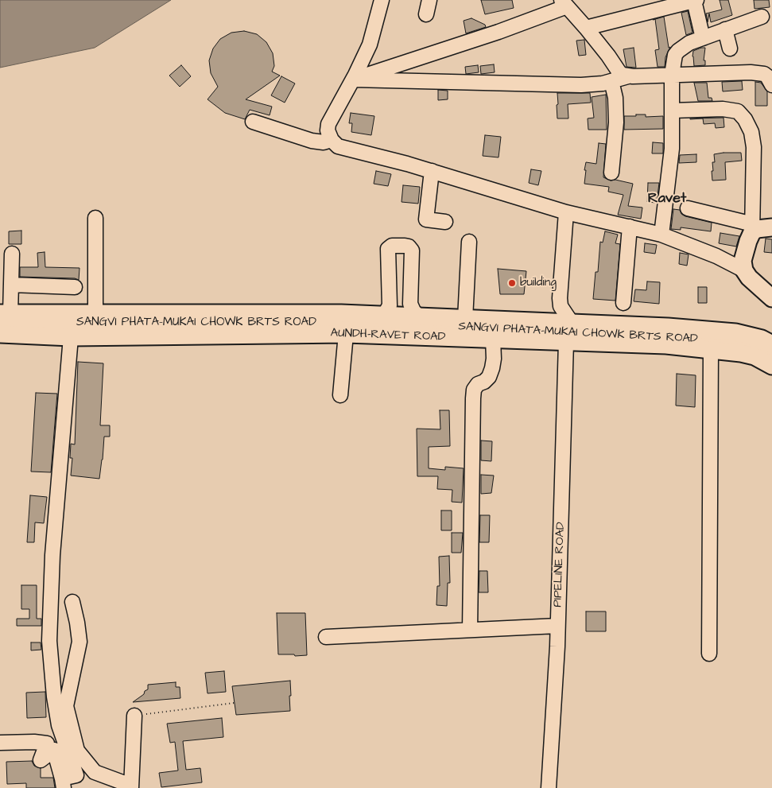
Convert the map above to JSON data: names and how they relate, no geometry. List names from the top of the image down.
{
  "streets": {
    "main road": ["AUNDH-RAVET ROAD"],
    "street": ["SANGVI PHATA-MUKAI CHOWK BRTS ROAD", "PIPELINE ROAD"]
  },
  "crossings": [
    ["SANGVI PHATA-MUKAI CHOWK BRTS ROAD", "AUNDH-RAVET ROAD"],
    ["AUNDH-RAVET ROAD", "PIPELINE ROAD"]
  ],
  "districts": ["Ravet"],
  "places": ["building"]
}
